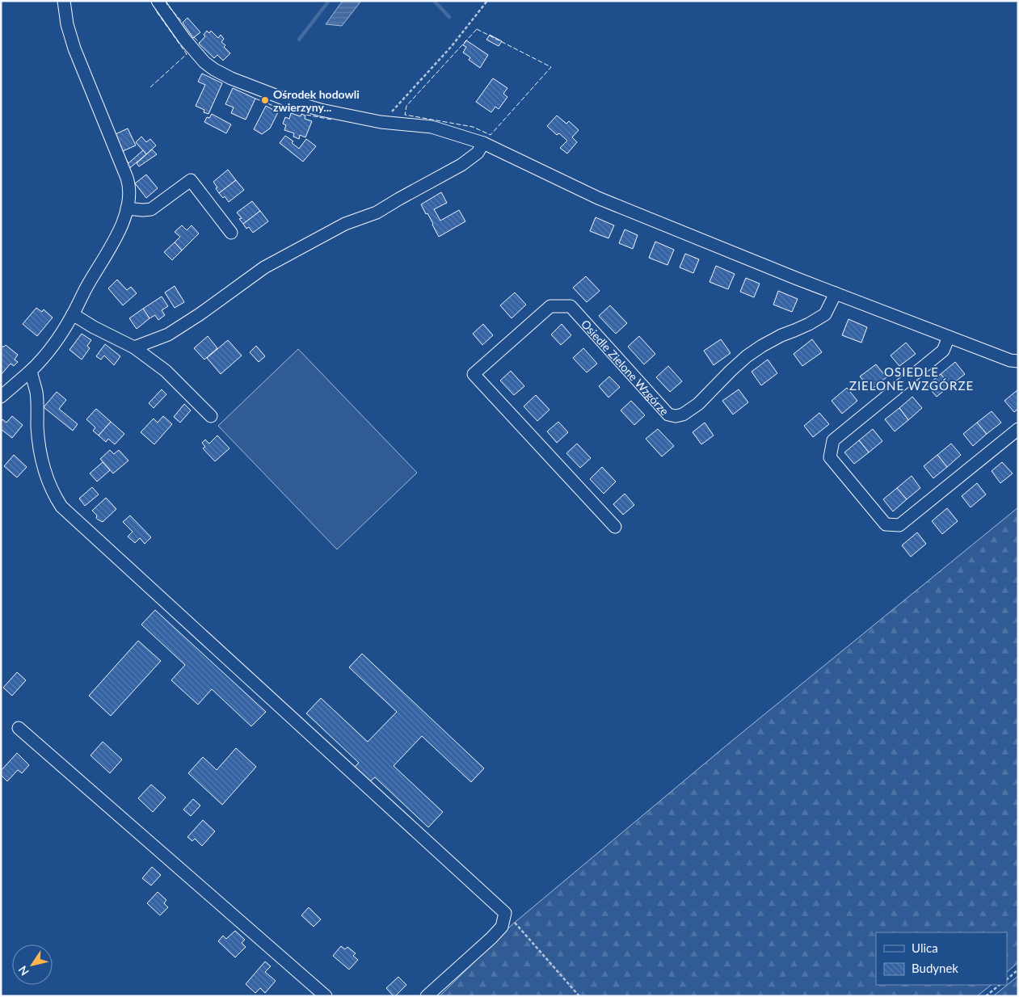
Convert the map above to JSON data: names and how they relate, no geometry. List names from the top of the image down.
{
  "streets": {
    "street": ["Osiedle Zielone Wzgórze"]
  },
  "districts": ["OSIEDLE ZIELONE WZGÓRZE"],
  "places": ["Ośrodek hodowli zwierzyny..."],
  "legend": ["Ulica", "Budynek"],
  "north": "bottom left"
}
